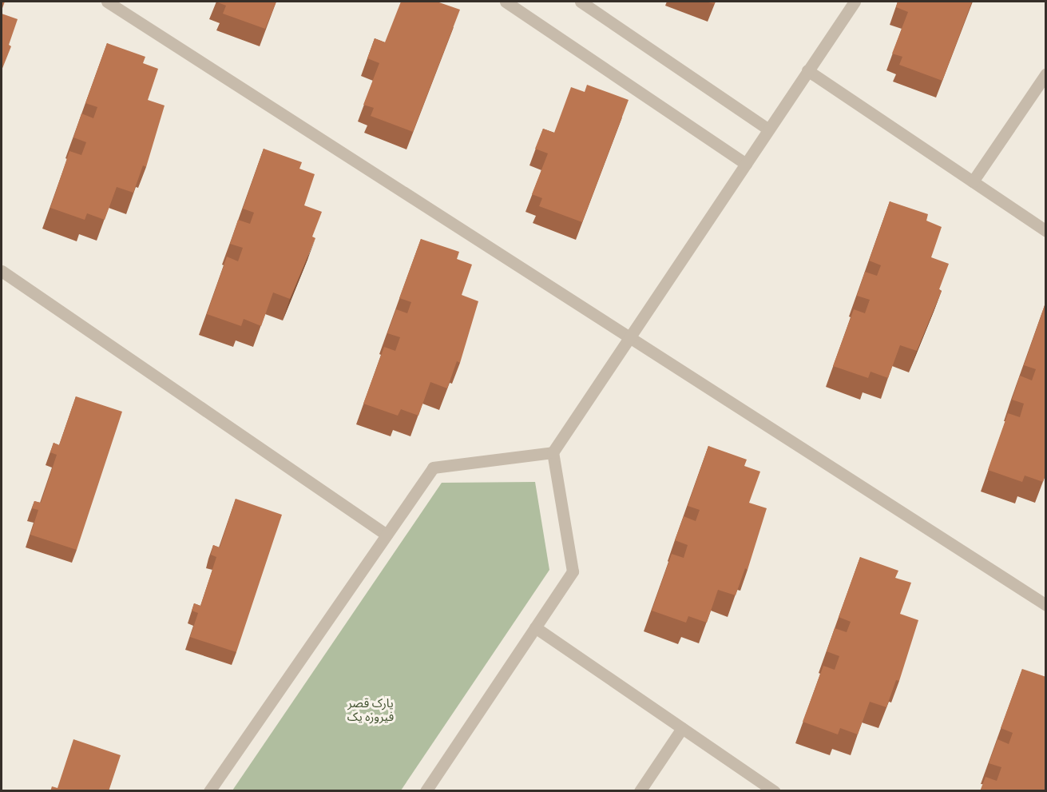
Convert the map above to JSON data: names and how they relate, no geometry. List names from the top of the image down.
{
  "parks": ["پارک قصر فیروزه یک"]
}
